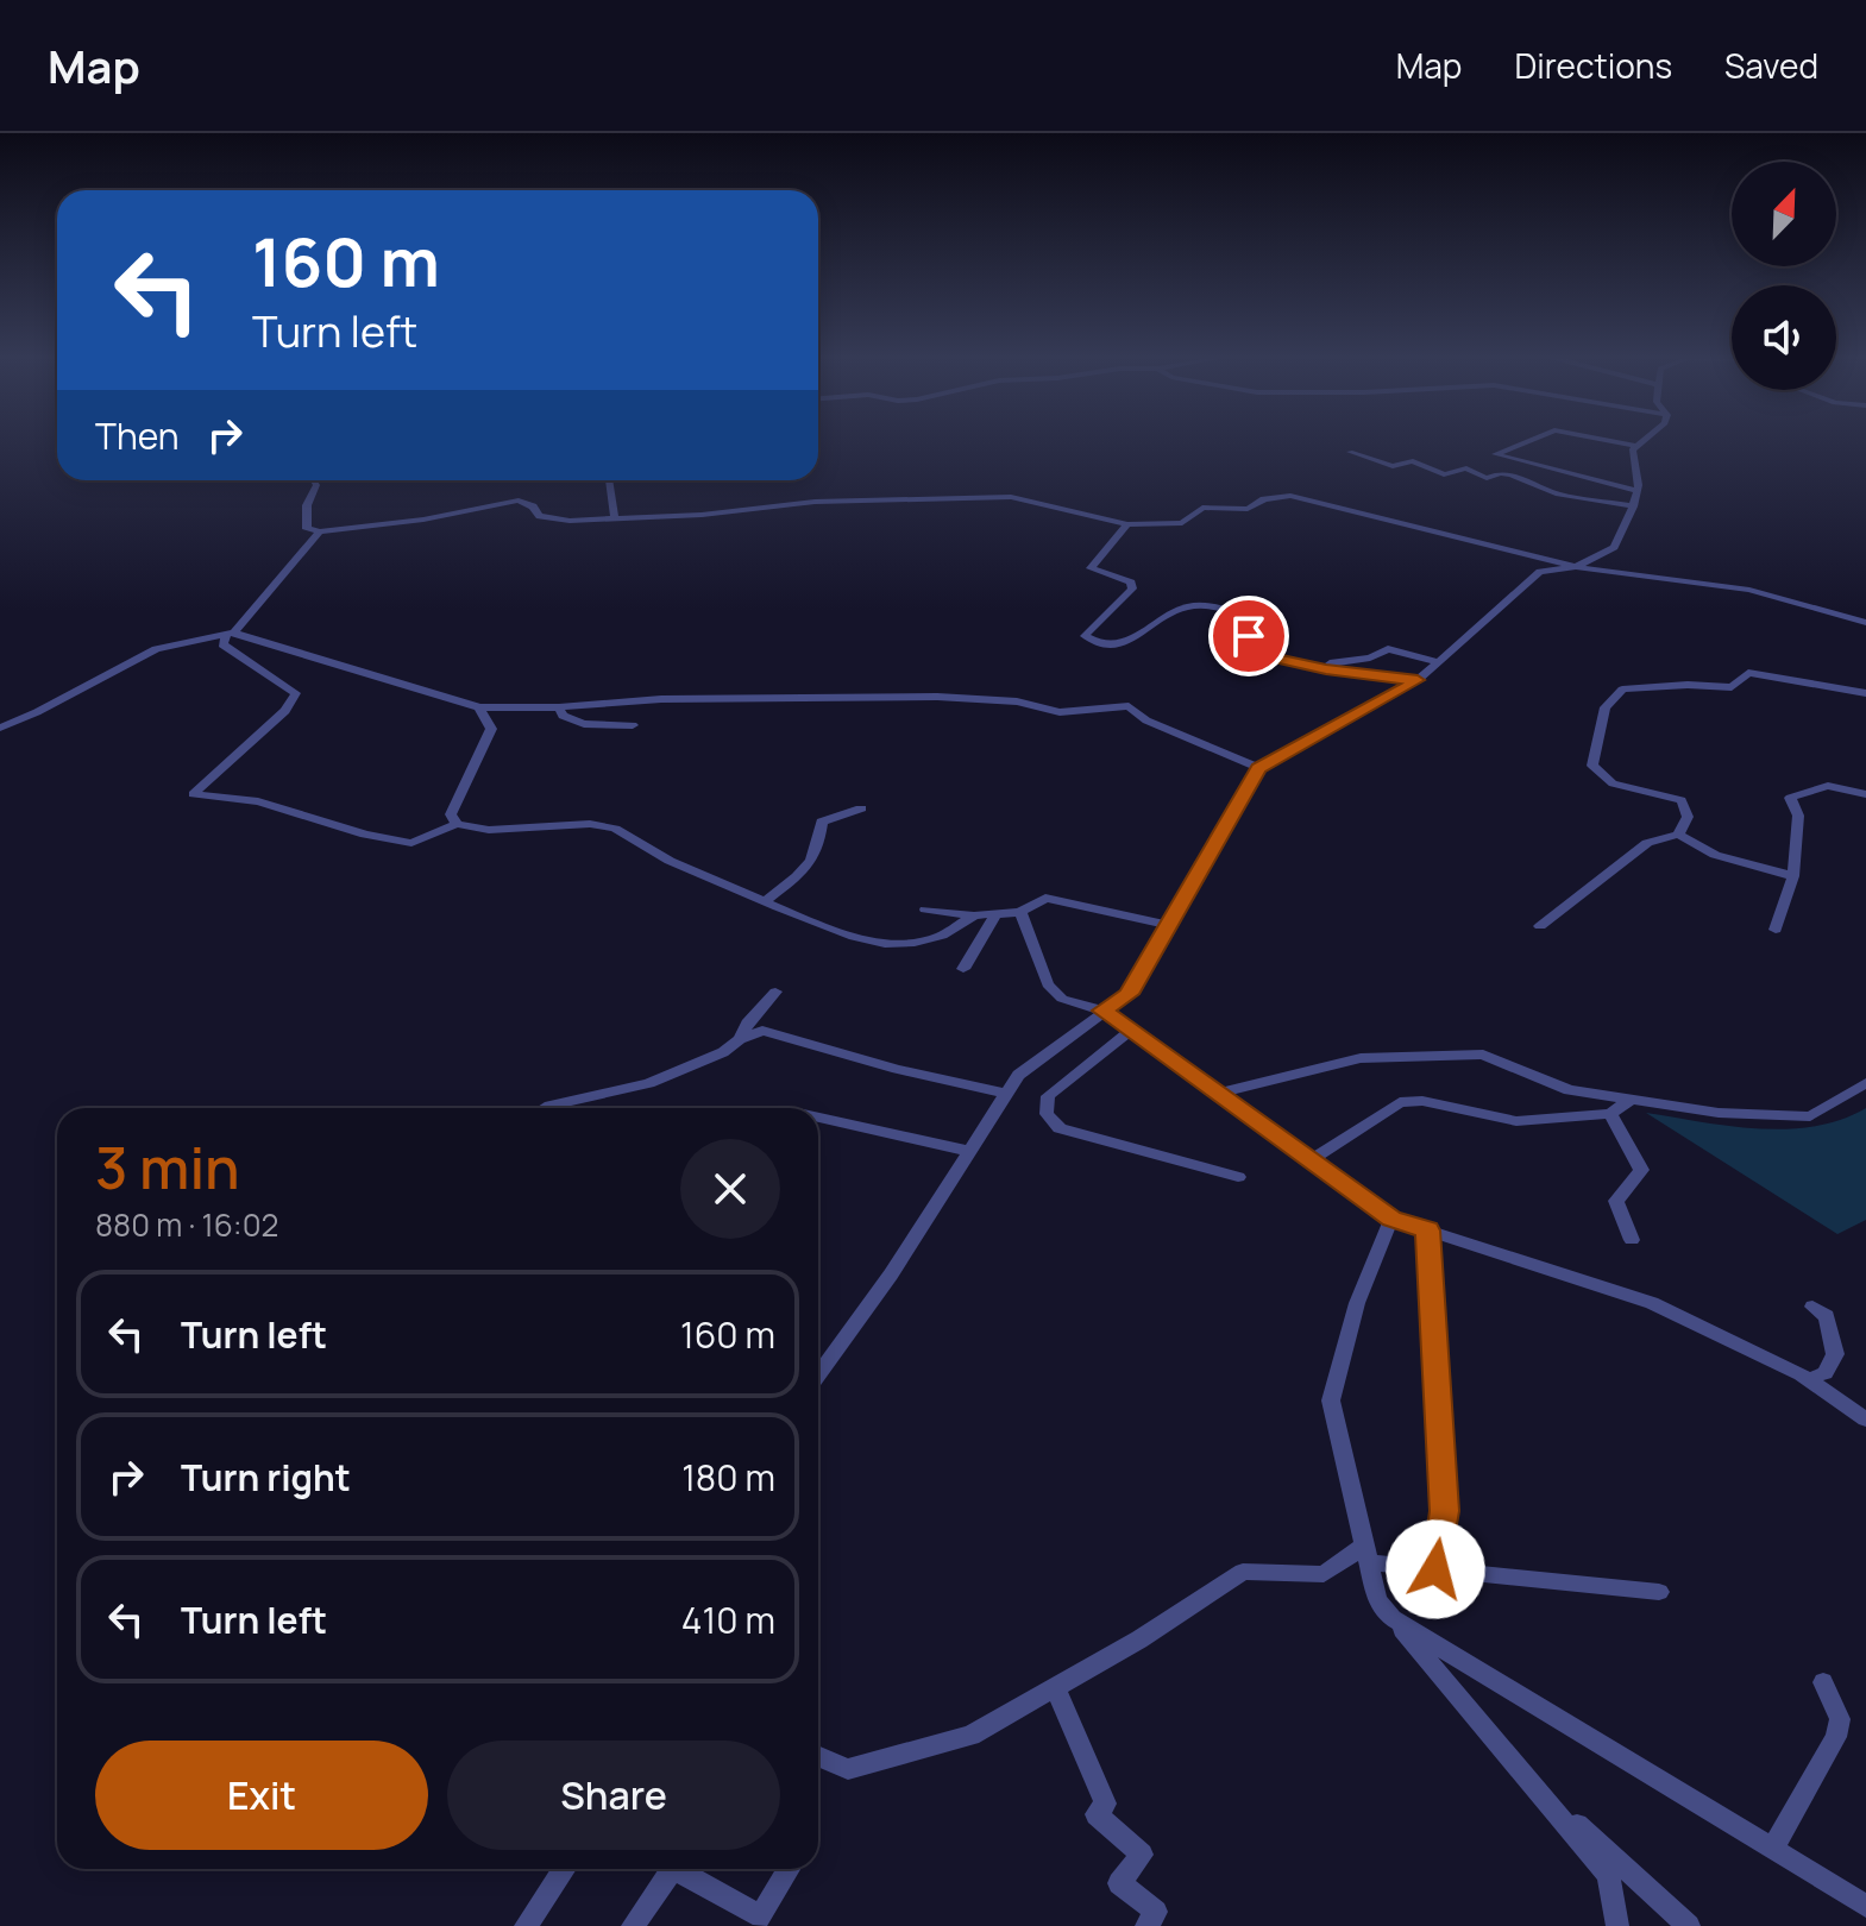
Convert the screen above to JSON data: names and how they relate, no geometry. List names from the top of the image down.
{
  "north": "top right",
  "page": {
    "header": "Map",
    "nav": ["Map", "Directions", "Saved"],
    "turn": ["160 m", "Turn left"],
    "then": "Then",
    "heading": ["3 min", "880 m · 16:02"],
    "list": [
      {
        "name": "Turn left",
        "value": "160 m"
      },
      {
        "name": "Turn right",
        "value": "180 m"
      },
      {
        "name": "Turn left",
        "value": "410 m"
      }
    ],
    "buttons": ["Exit", "Share"]
  }
}
